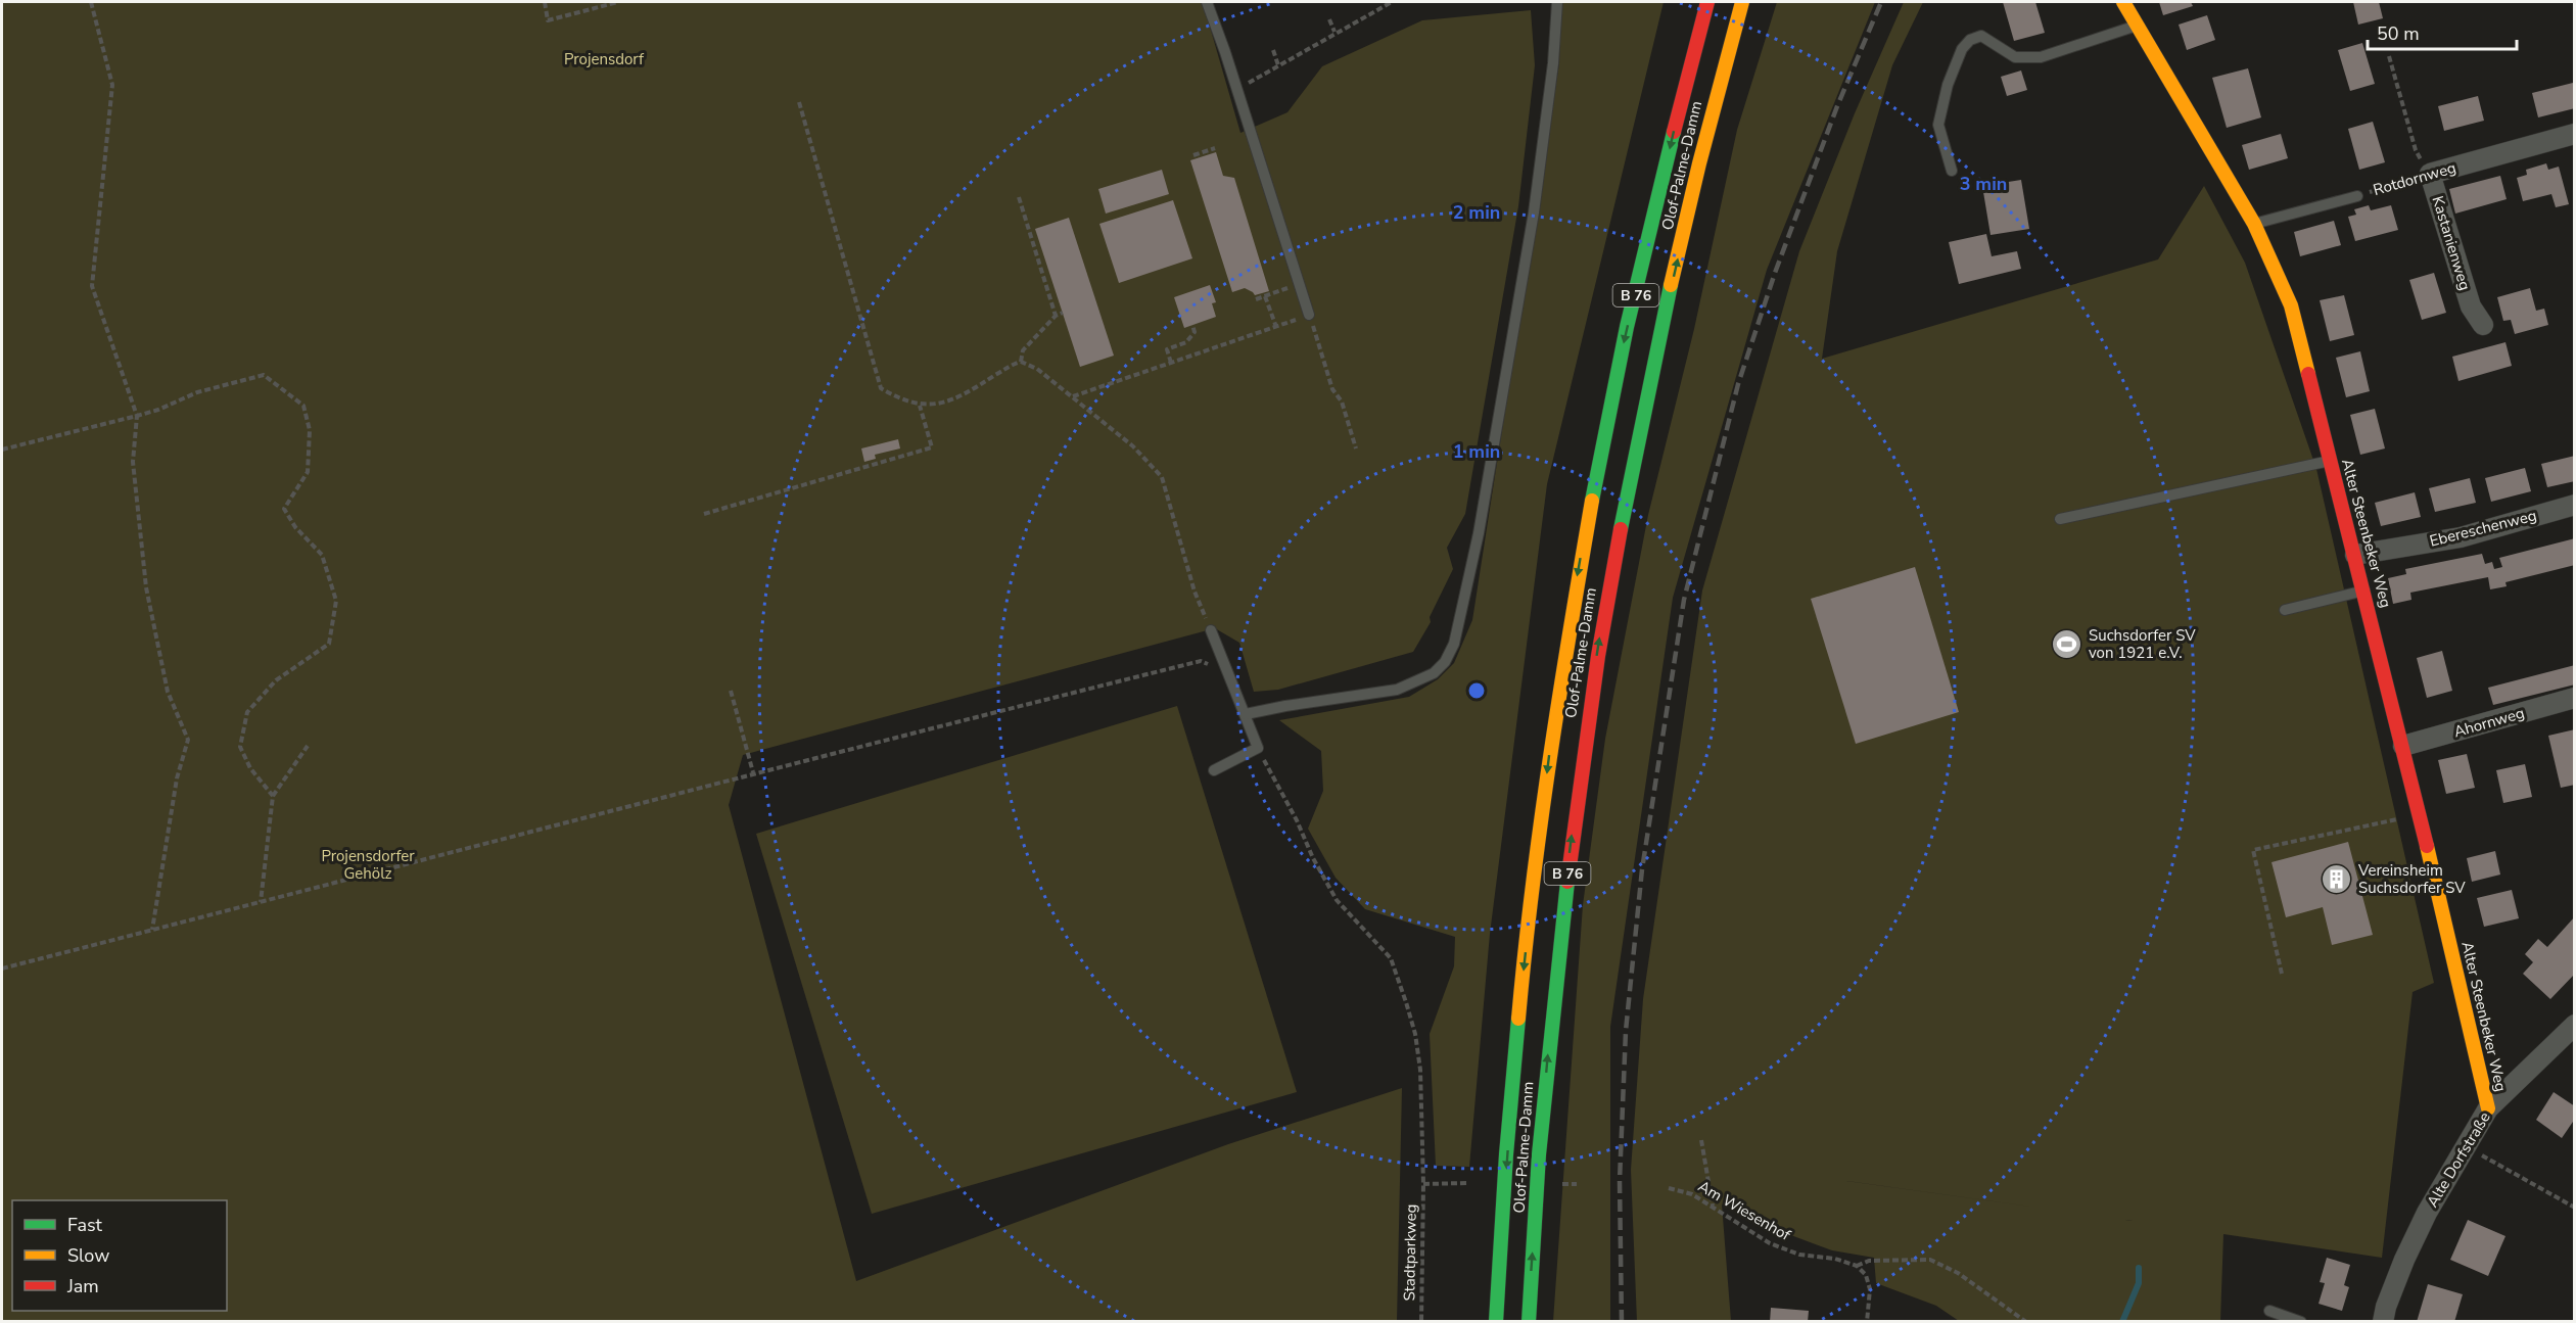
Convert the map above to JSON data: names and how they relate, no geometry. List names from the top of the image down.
{
  "streets": {
    "main road": ["Olof-Palme-Damm", "B 76", "Alter Steenbeker Weg"],
    "street": [
      "Rotdornweg",
      "Kastanienweg",
      "Ebereschenweg",
      "Ahornweg",
      "Alte Dorfstraße"
    ],
    "path": ["Am Wiesenhof", "Stadtparkweg"]
  },
  "crossings": [
    ["Rotdornweg", "Kastanienweg"],
    ["Rotdornweg", "Alter Steenbeker Weg"],
    ["Ebereschenweg", "Alter Steenbeker Weg"],
    ["Alter Steenbeker Weg", "Ahornweg"],
    ["Alter Steenbeker Weg", "Alte Dorfstraße"]
  ],
  "parks": ["Projensdorf", "Projensdorfer Gehölz"],
  "places": {
    "sports": ["Suchsdorfer SV von 1921 e.V."],
    "building": ["Vereinsheim Suchsdorfer SV"]
  },
  "legend": ["Fast", "Slow", "Jam"],
  "scale_bar": "50 m",
  "rings": ["3 min", "2 min", "1 min"]
}
